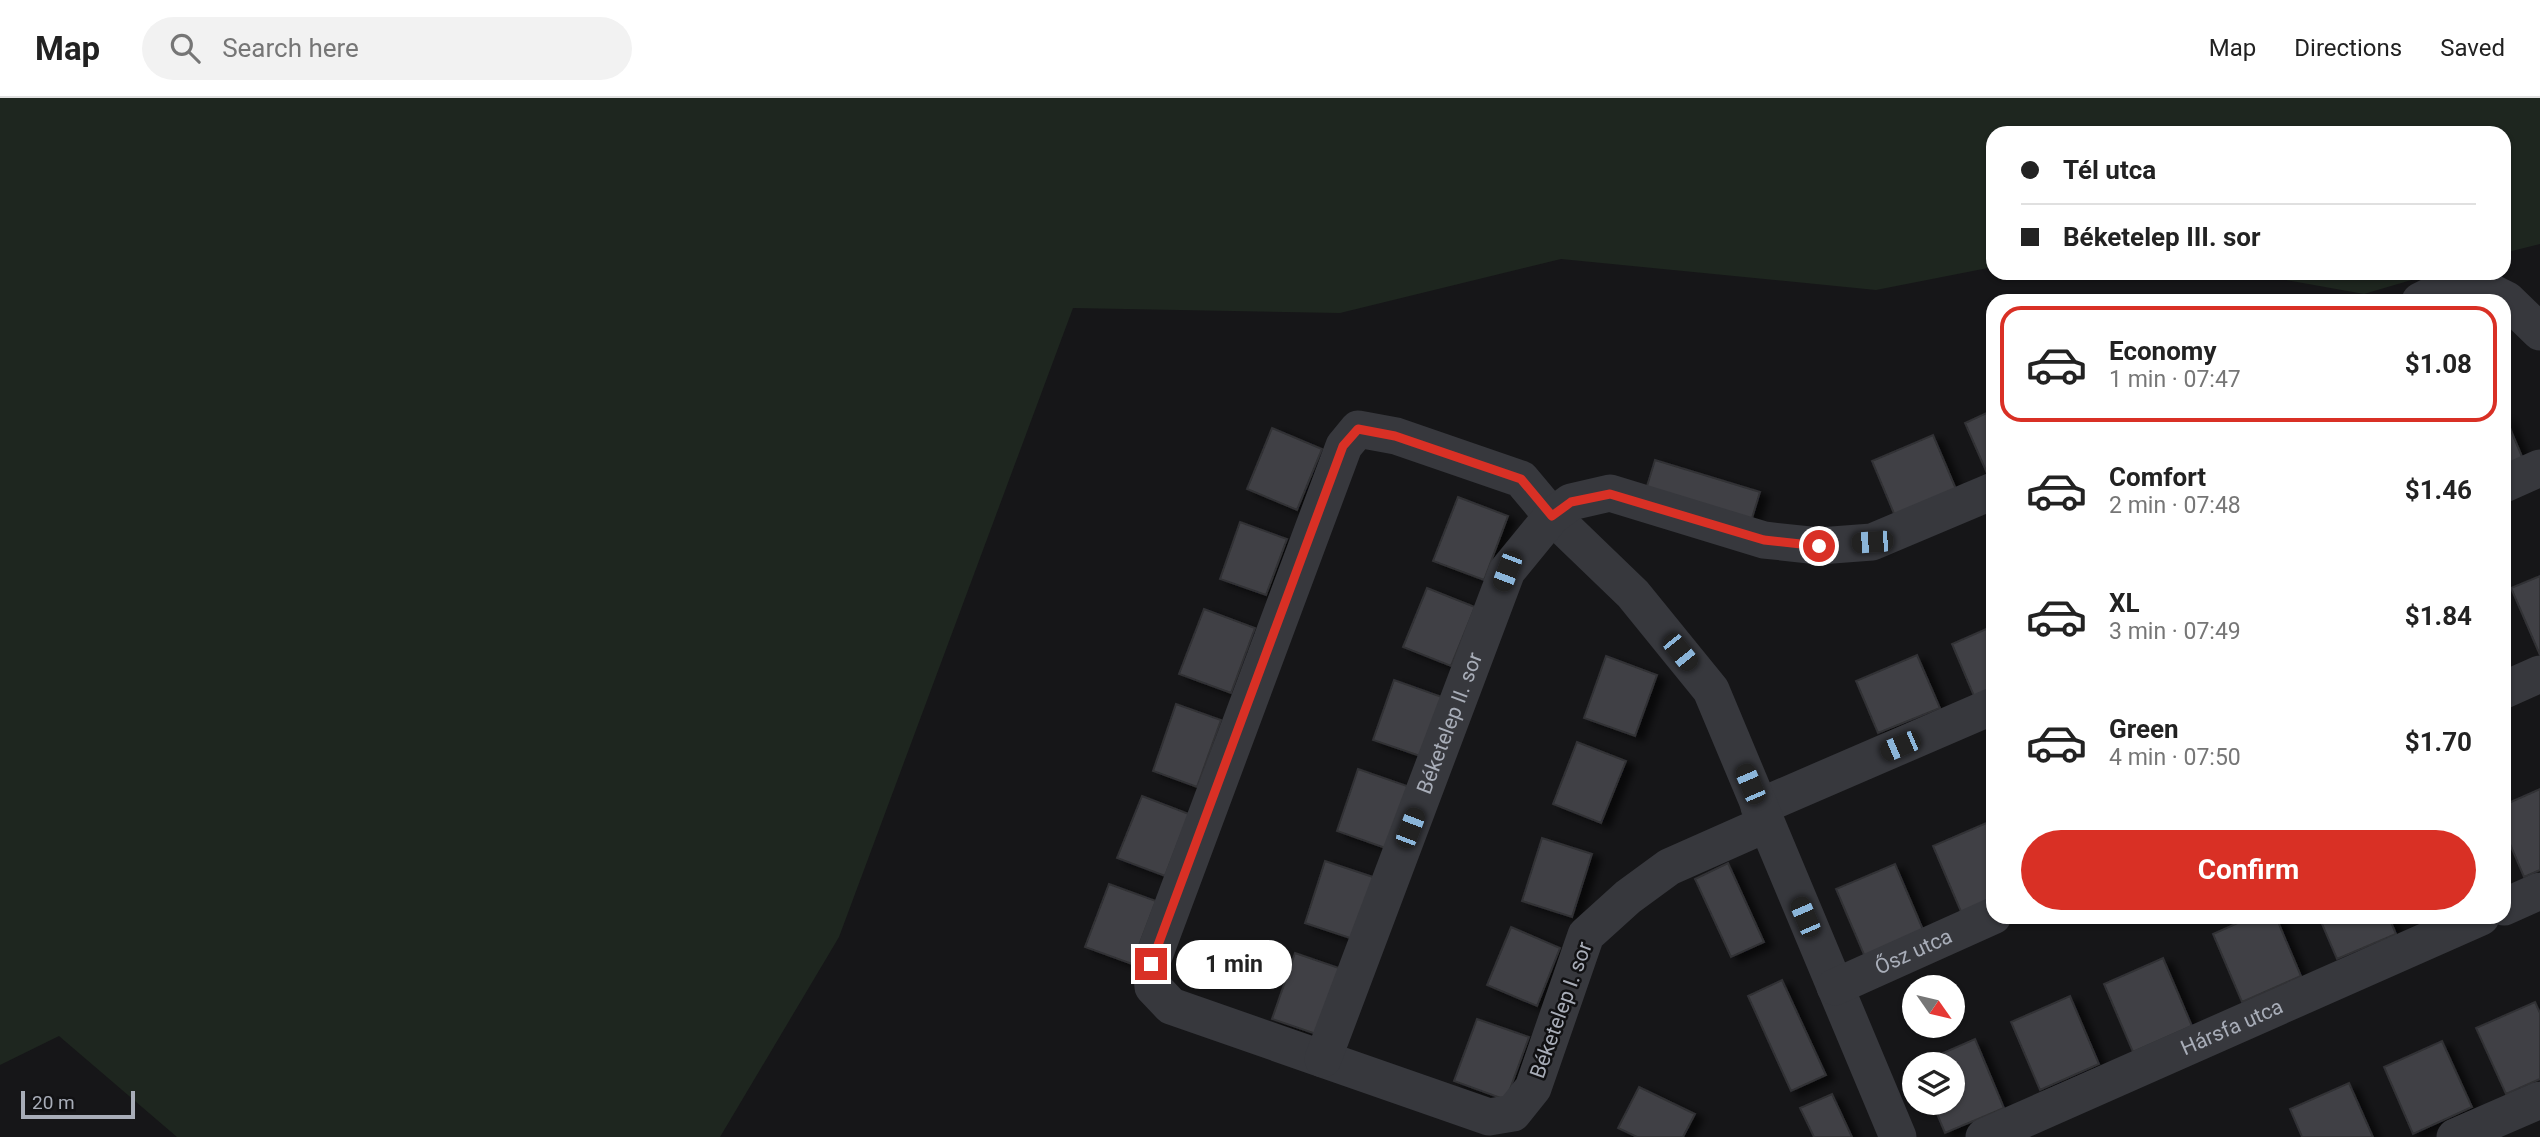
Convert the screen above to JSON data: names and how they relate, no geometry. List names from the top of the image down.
{
  "streets": {
    "street": [
      "Béketelep II. sor",
      "Ősz utca",
      "Béketelep I. sor",
      "Hársfa utca"
    ]
  },
  "crossings": [
    ["Béketelep II. sor", "Béketelep I. sor"]
  ],
  "scale_bar": "20 m",
  "north": "bottom right",
  "page": {
    "header": "Map",
    "search": "Search here",
    "nav": ["Map", "Directions", "Saved"],
    "banner": ["Tél utca", "Béketelep III. sor"],
    "list": [
      {
        "name": "Economy",
        "note": "1 min · 07:47",
        "value": "$1.08"
      },
      {
        "name": "Comfort",
        "note": "2 min · 07:48",
        "value": "$1.46"
      },
      {
        "name": "XL",
        "note": "3 min · 07:49",
        "value": "$1.84"
      },
      {
        "name": "Green",
        "note": "4 min · 07:50",
        "value": "$1.70"
      }
    ],
    "buttons": "Confirm",
    "bubble": "1 min",
    "scale": "20 m"
  }
}
